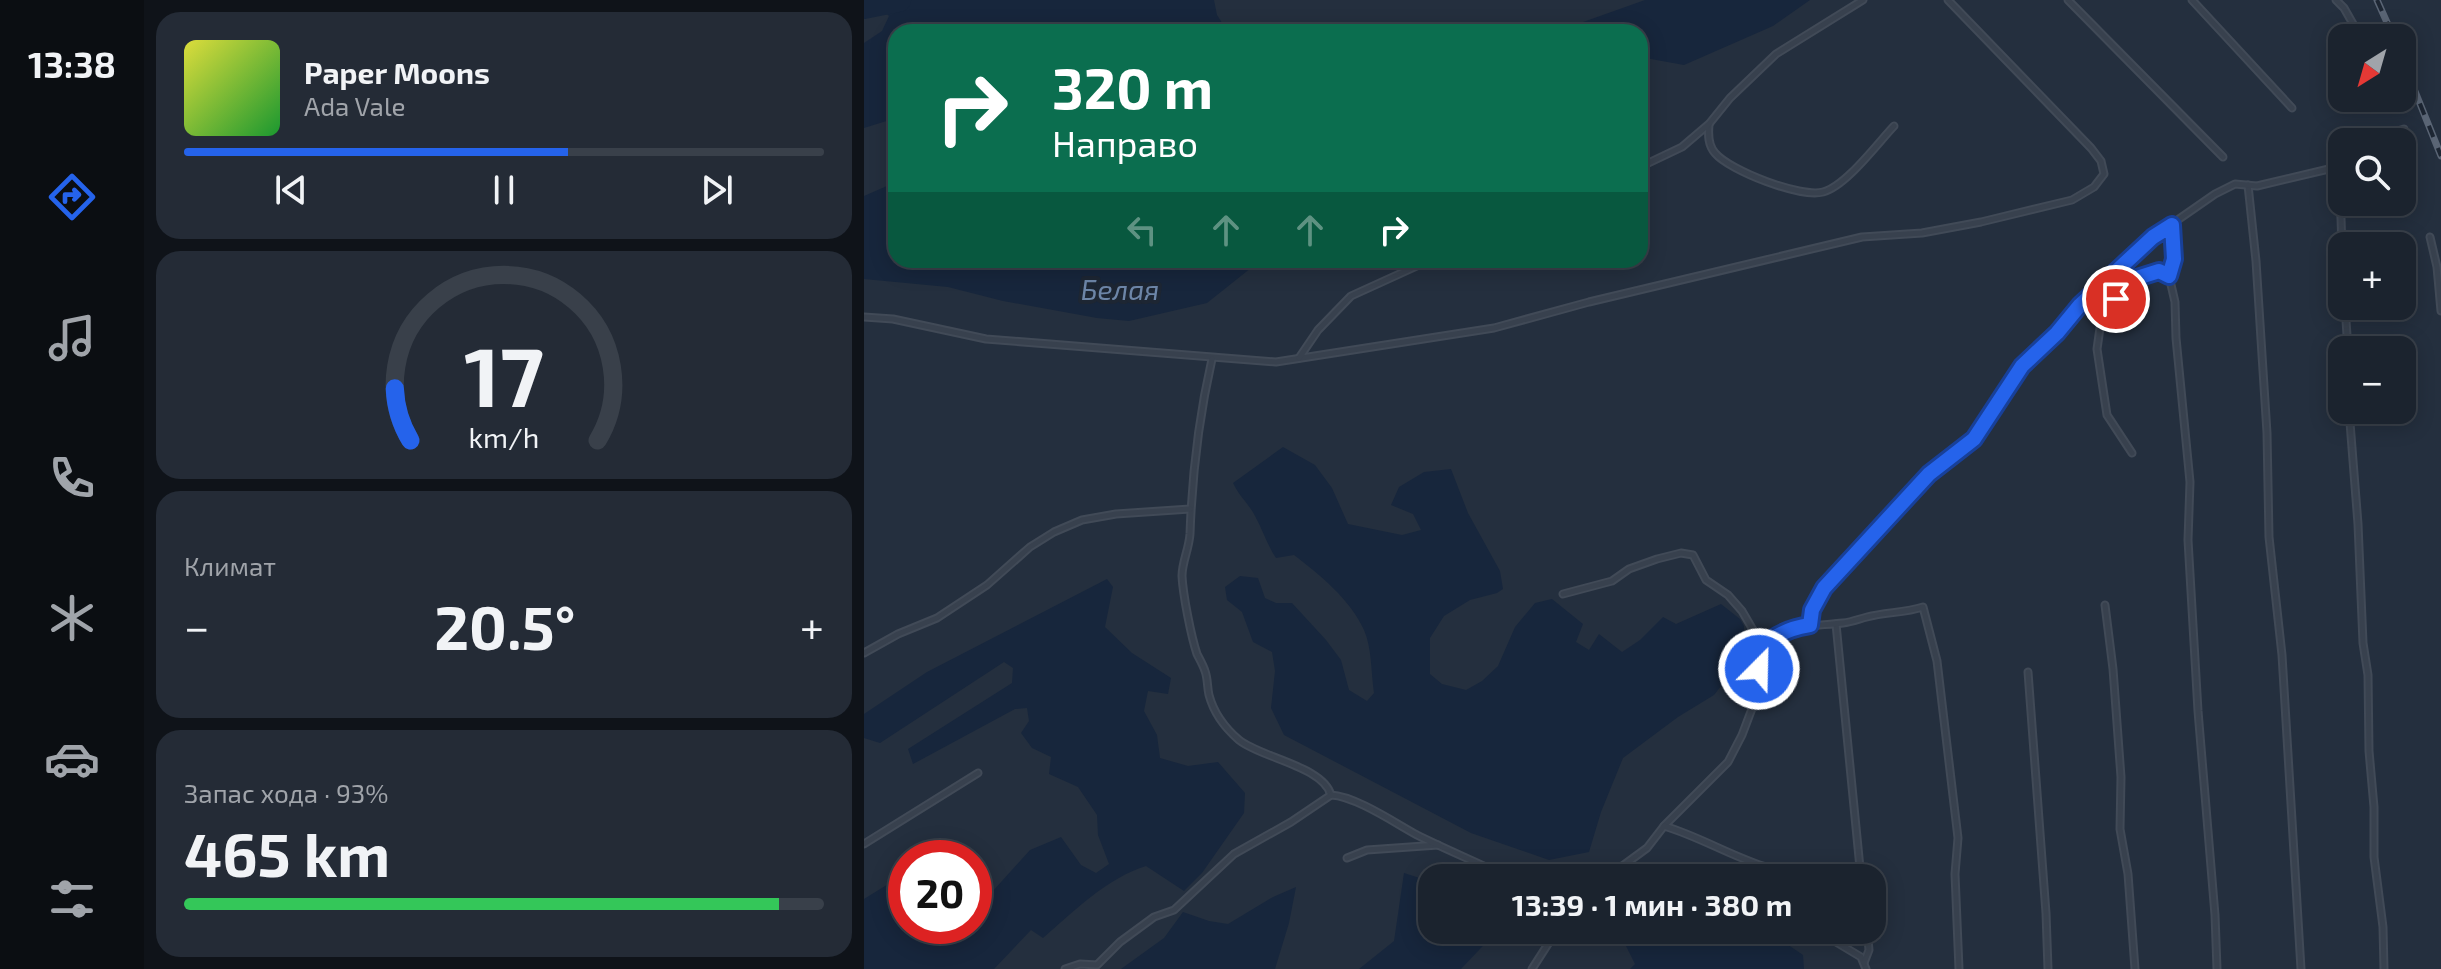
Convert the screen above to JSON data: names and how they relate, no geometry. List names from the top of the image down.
{
  "water": ["Белая"],
  "north": "bottom left",
  "page": {
    "tabs": "13:38",
    "map_buttons": ["+", "−"],
    "turn": ["320 m", "Направо"],
    "song": ["Paper Moons", "Ada Vale"],
    "tile": [
      "Климат",
      ["Запас хода · 93%", "465 km"]
    ],
    "heat": ["−", "20.5°", "+"],
    "limit": "20",
    "trip": "13:39 · 1 мин · 380 m",
    "gauge": ["17", "km/h"]
  }
}
